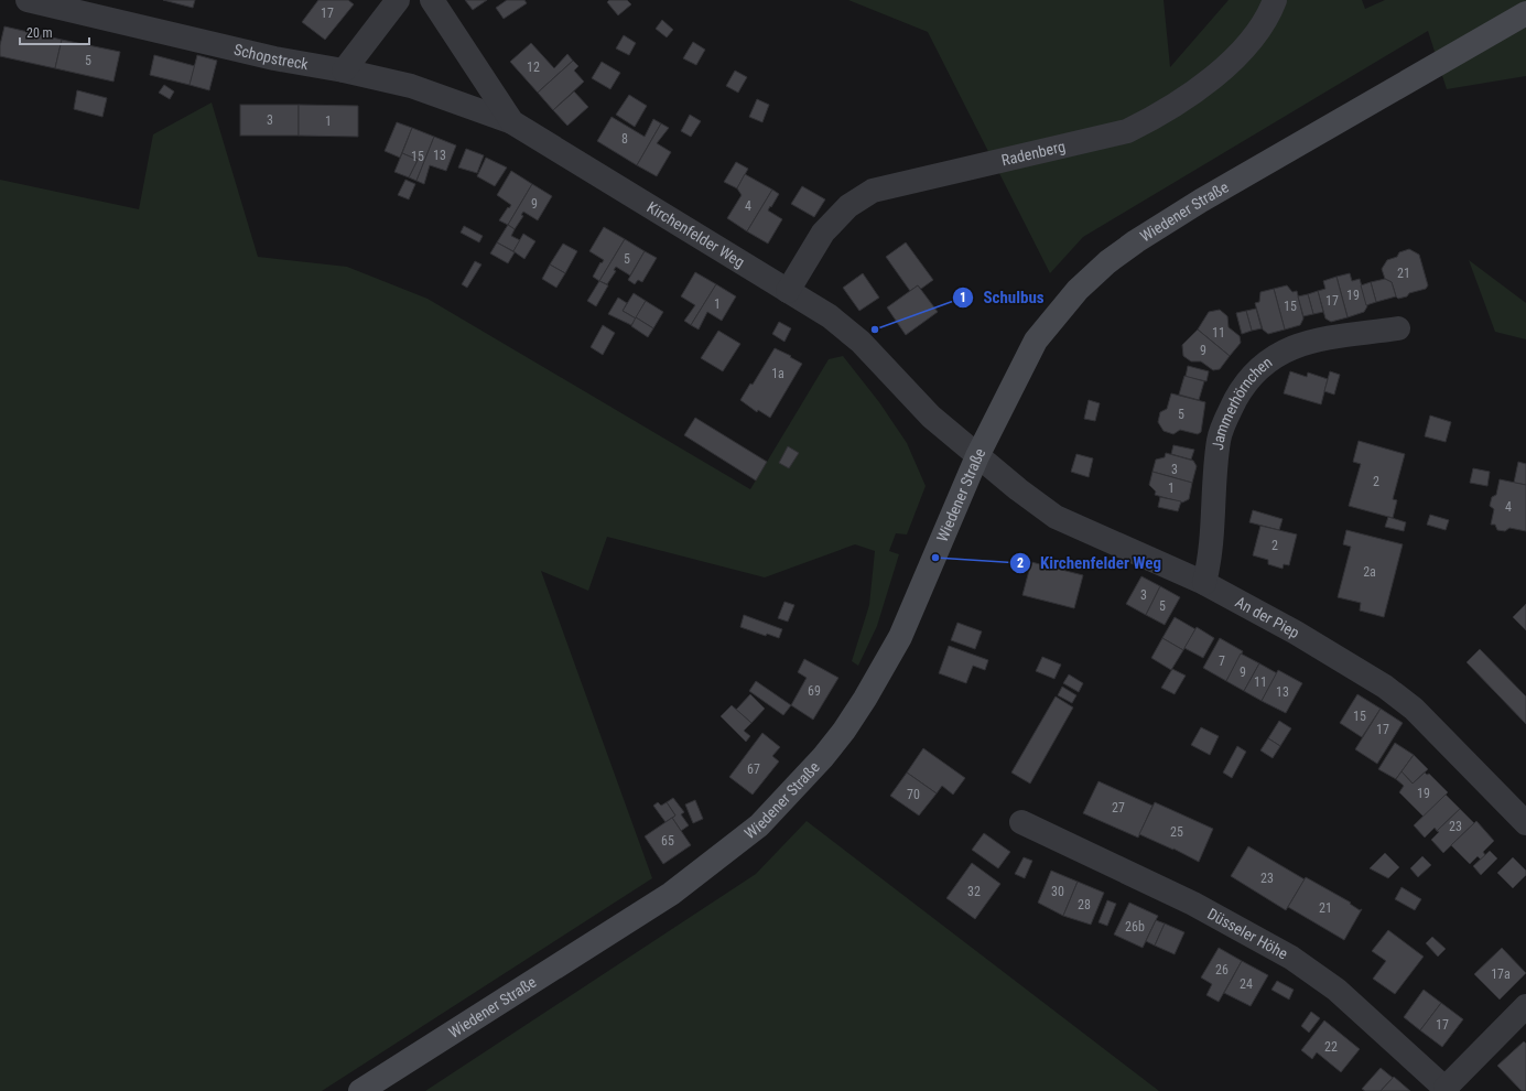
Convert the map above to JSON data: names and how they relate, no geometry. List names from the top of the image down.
{
  "streets": {
    "main road": ["Wiedener Straße"],
    "street": [
      "Schopstreck",
      "Radenberg",
      "Kirchenfelder Weg",
      "Jammerhörnchen",
      "An der Piep",
      "Düsseler Höhe"
    ]
  },
  "crossings": [
    ["Schopstreck", "Kirchenfelder Weg"],
    ["Radenberg", "Kirchenfelder Weg"],
    ["Wiedener Straße", "Kirchenfelder Weg"],
    ["Wiedener Straße", "An der Piep"],
    ["Kirchenfelder Weg", "An der Piep"],
    ["Jammerhörnchen", "An der Piep"]
  ],
  "places": ["Schulbus", "Kirchenfelder Weg"],
  "house_numbers": [
    "17",
    "5",
    "12",
    "3",
    "1",
    "8",
    "13",
    "15",
    "9",
    "4",
    "5",
    "21",
    "19",
    "17",
    "1",
    "15",
    "11",
    "9",
    "1a",
    "5",
    "3",
    "2",
    "1",
    "4",
    "2",
    "2a",
    "3",
    "5",
    "7",
    "9",
    "11",
    "69",
    "13",
    "15",
    "17",
    "67",
    "19",
    "70",
    "27",
    "23",
    "25",
    "65",
    "23",
    "32",
    "30",
    "28",
    "21",
    "26b",
    "26",
    "17a",
    "24",
    "17",
    "22"
  ],
  "scale_bar": "20 m"
}
